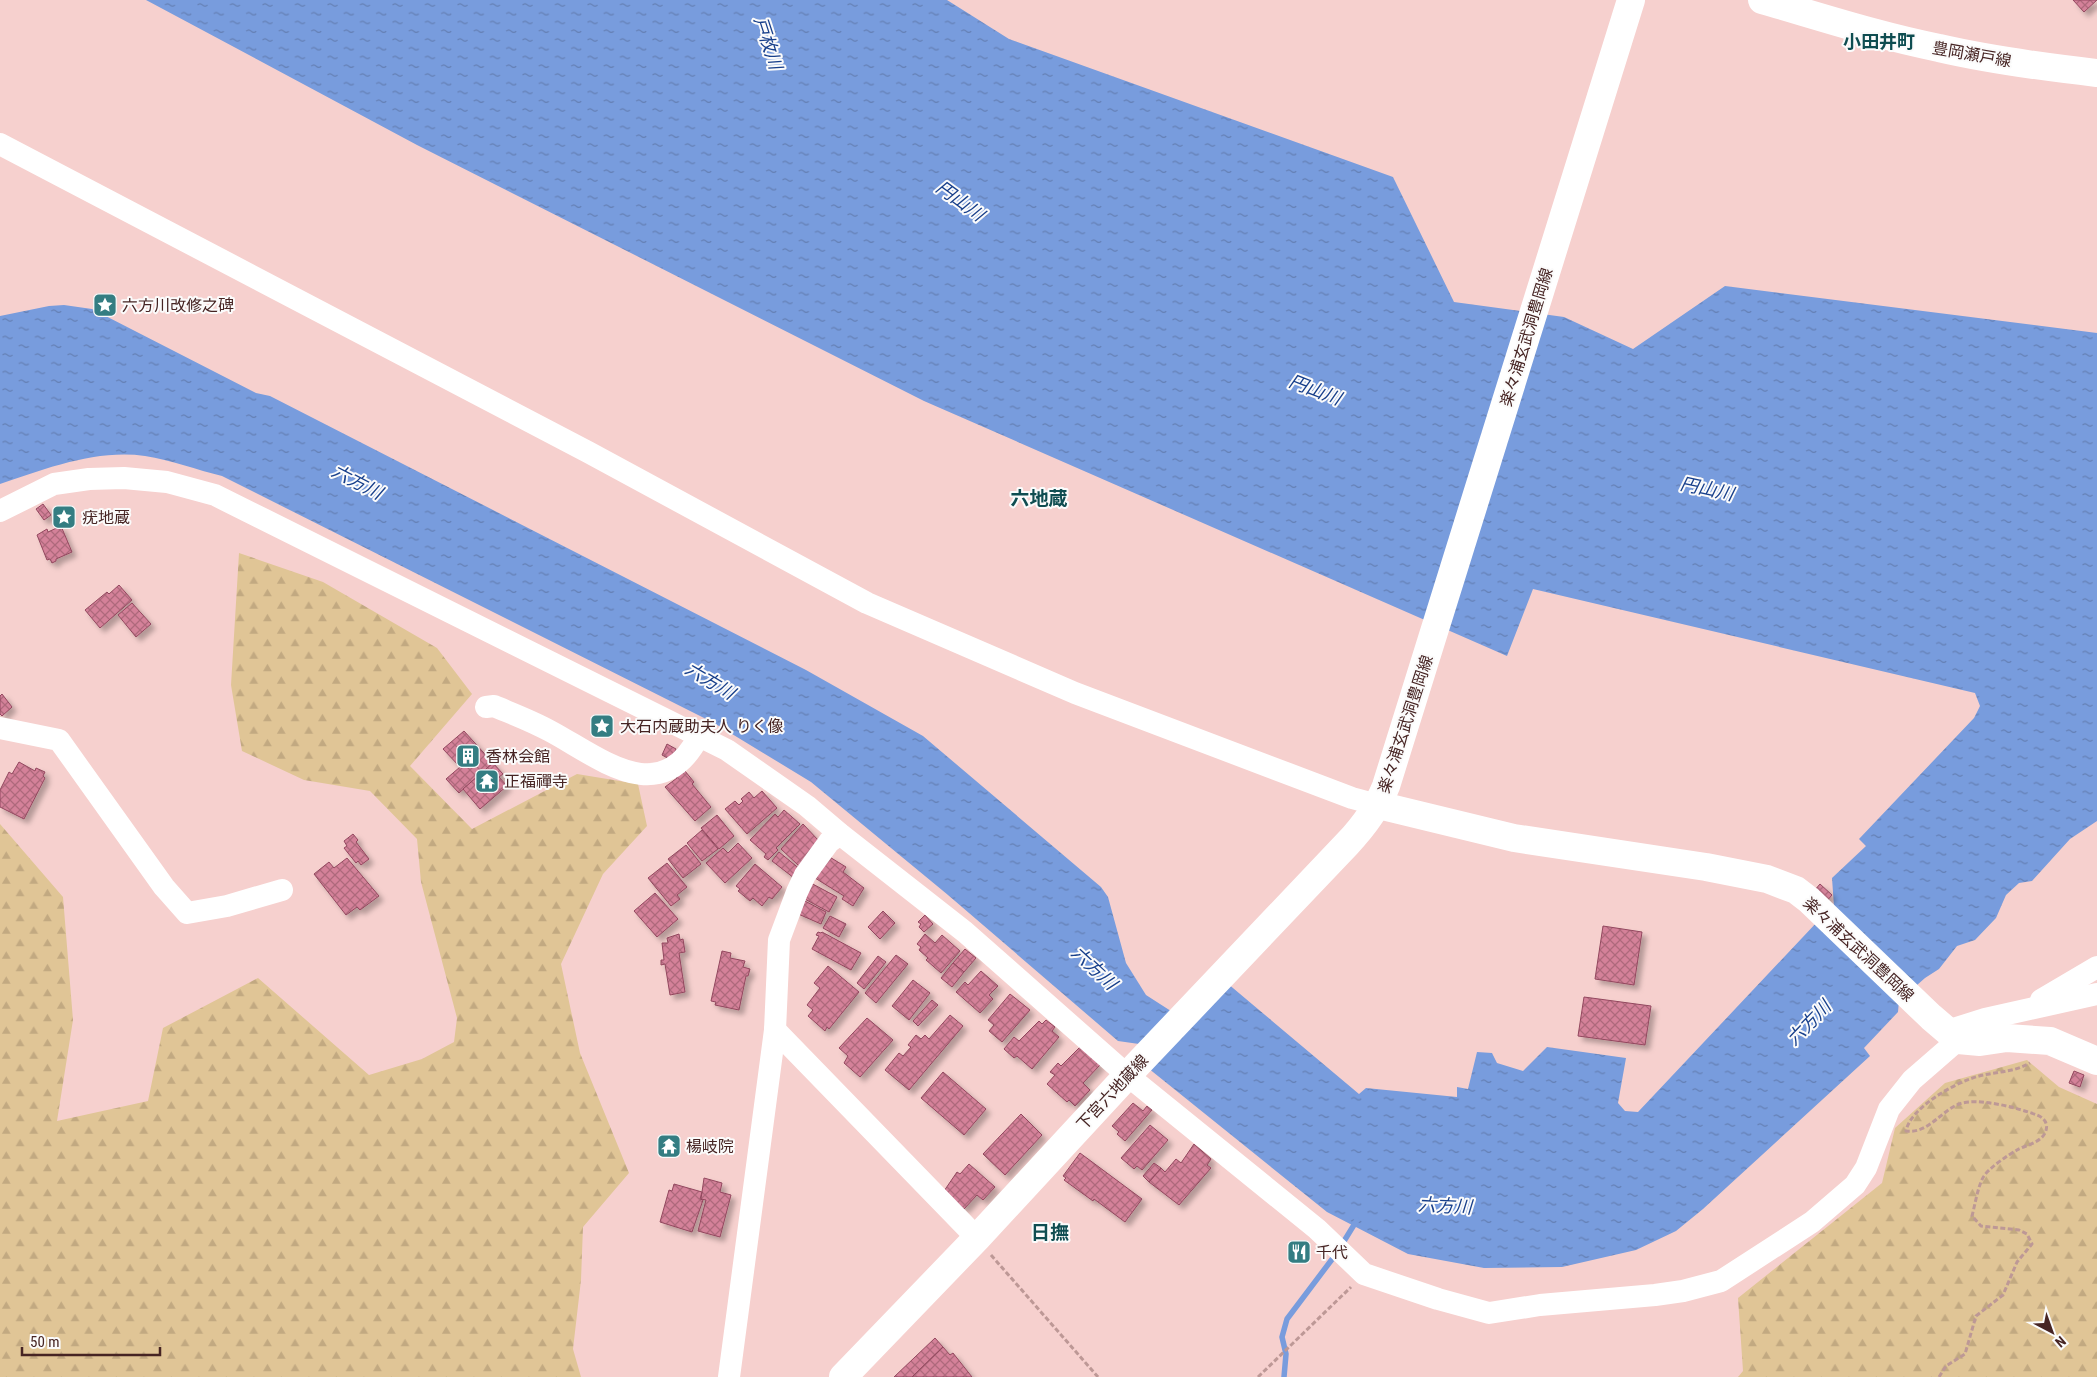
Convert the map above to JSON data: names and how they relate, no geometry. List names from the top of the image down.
{
  "streets": {
    "main road": ["豊岡瀬戸線", "楽々浦玄武洞豊岡線", "下宮六地蔵線"]
  },
  "crossings": [
    ["楽々浦玄武洞豊岡線", "下宮六地蔵線"]
  ],
  "districts": ["小田井町", "六地蔵", "日撫"],
  "water": ["戸枚川", "円山川", "六方川"],
  "places": {
    "place": ["六方川改修之碑", "疣地蔵", "大石内蔵助夫人 りく像"],
    "building": ["香林会館"],
    "temple": ["正福禪寺", "楊岐院"],
    "restaurant": ["千代"]
  },
  "scale_bar": "50 m",
  "north": "bottom right"
}
